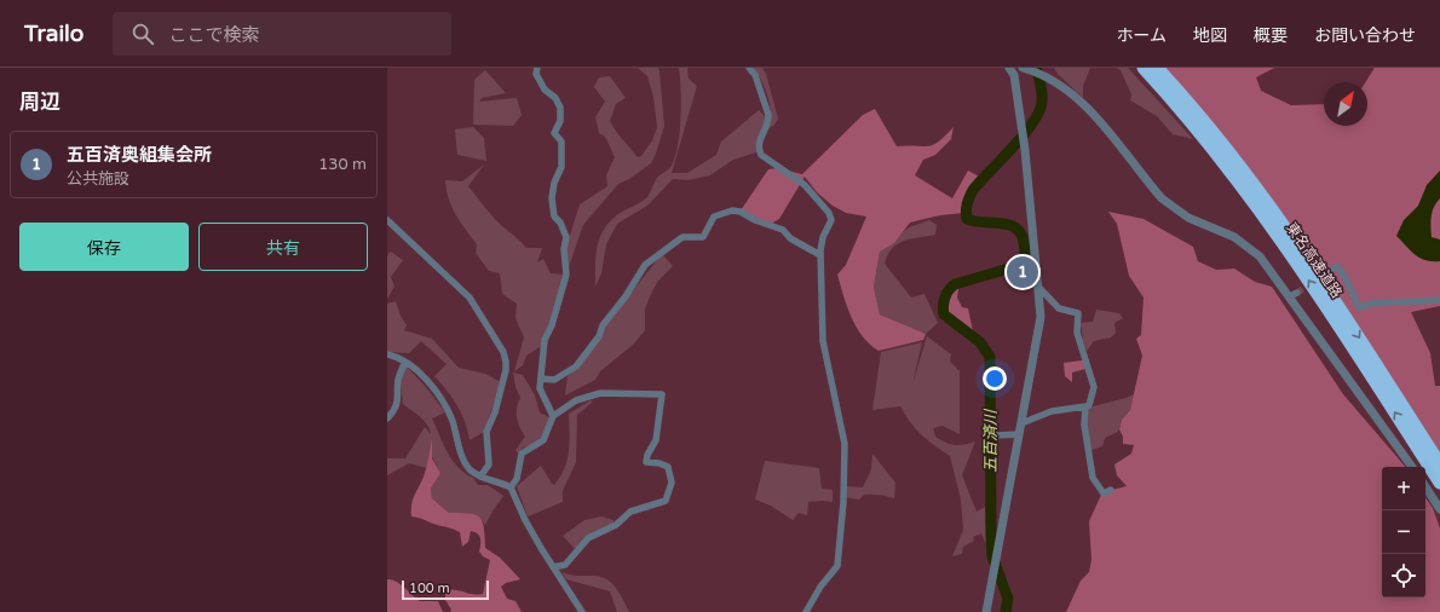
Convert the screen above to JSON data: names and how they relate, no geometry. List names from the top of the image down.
{
  "streets": {
    "highway": ["東名高速道路"]
  },
  "water": ["五百済川"],
  "scale_bar": "100 m",
  "north": "top right",
  "page": {
    "header": "Trailo",
    "search": "ここで検索",
    "nav": [
      "ホーム",
      "地図",
      "概要",
      "お問い合わせ"
    ],
    "heading": "周辺",
    "list": [
      {
        "mark": "1",
        "name": "五百済奥組集会所",
        "note": "公共施設",
        "value": "130 m"
      }
    ],
    "buttons": ["保存", "共有"],
    "pins": "1",
    "map_buttons": ["+", "−"],
    "scale": "100 m"
  }
}
